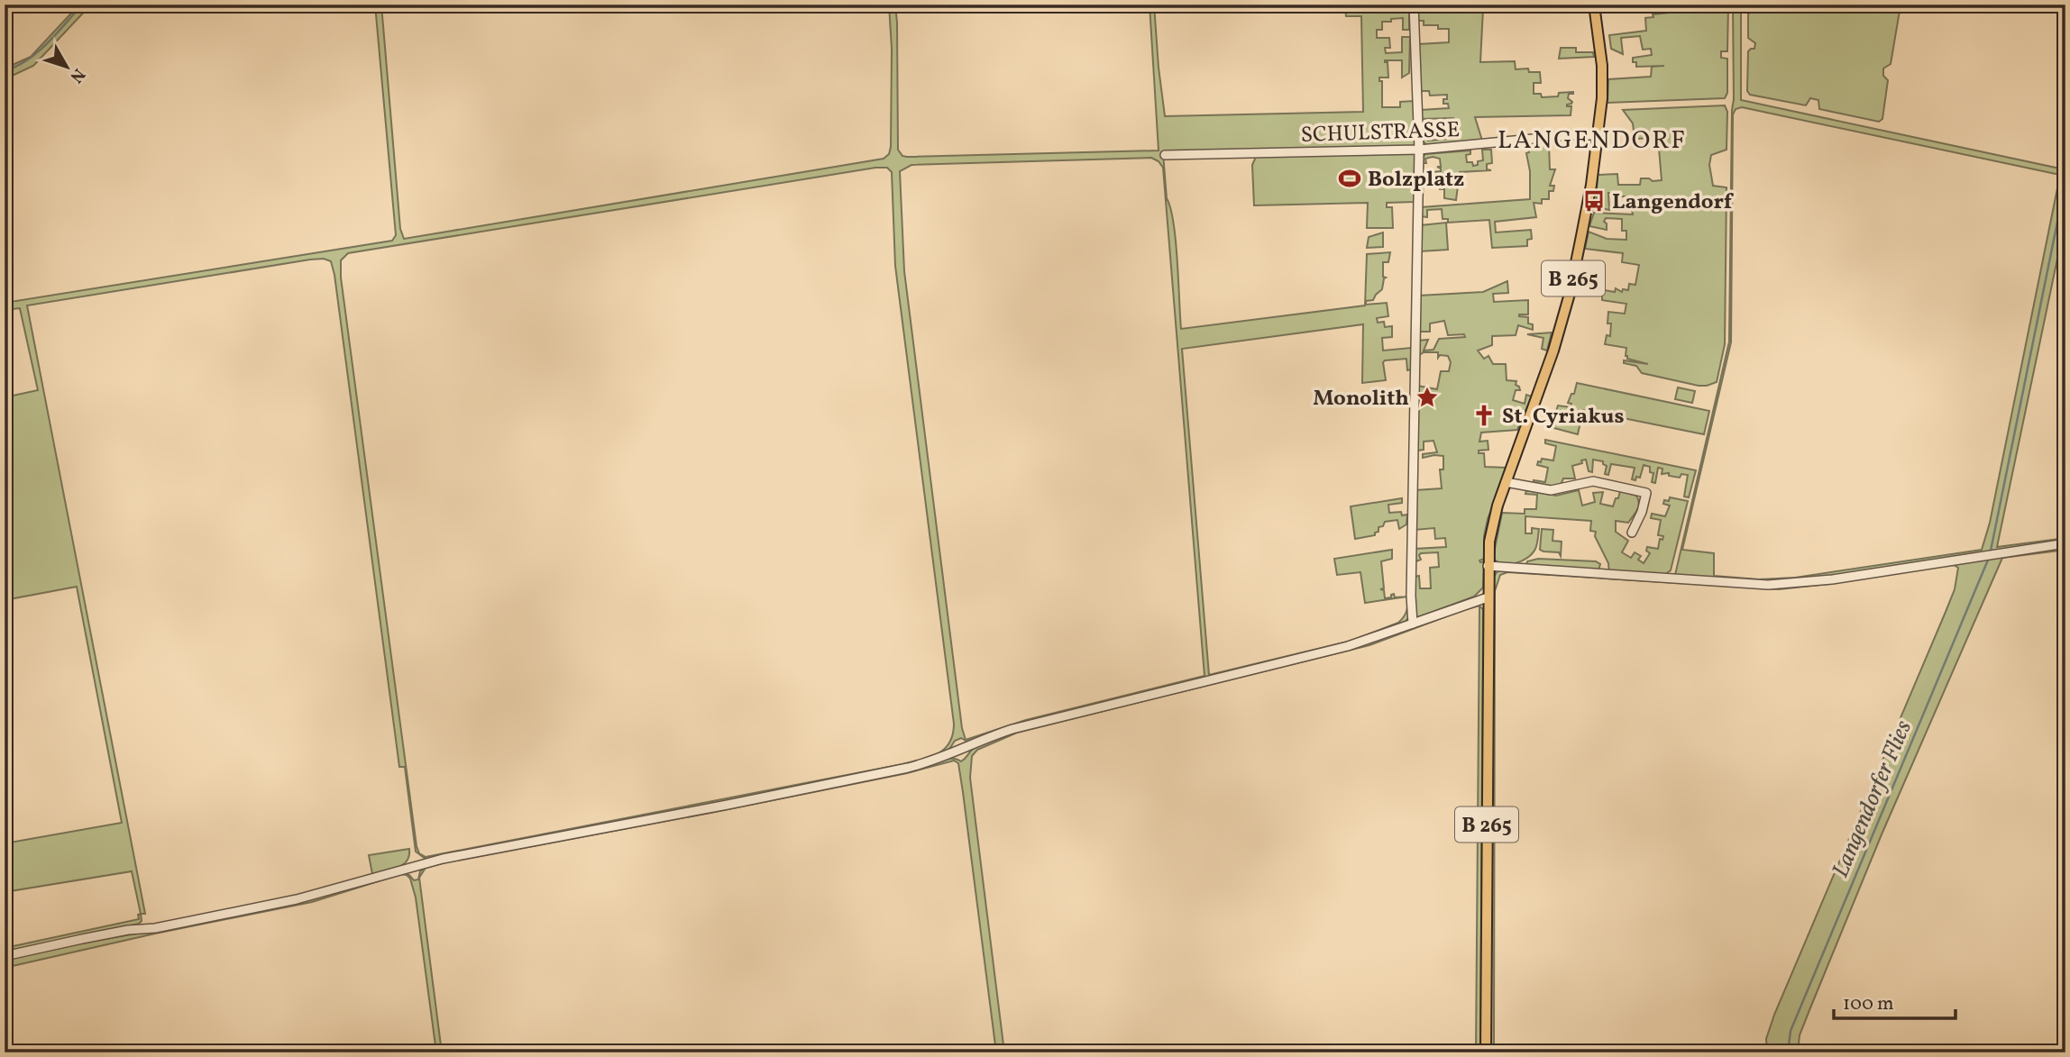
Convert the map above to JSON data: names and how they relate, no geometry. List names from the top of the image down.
{
  "streets": {
    "main road": ["B 265"],
    "street": ["SCHULSTRASSE"]
  },
  "crossings": [
    ["SCHULSTRASSE", "B 265"]
  ],
  "districts": ["LANGENDORF"],
  "water": ["Langendorfer Flies"],
  "places": {
    "sports": ["Bolzplatz"],
    "bus stop": ["Langendorf"],
    "place": ["Monolith"],
    "church": ["St. Cyriakus"]
  },
  "scale_bar": "100 m",
  "north": "bottom right"
}
